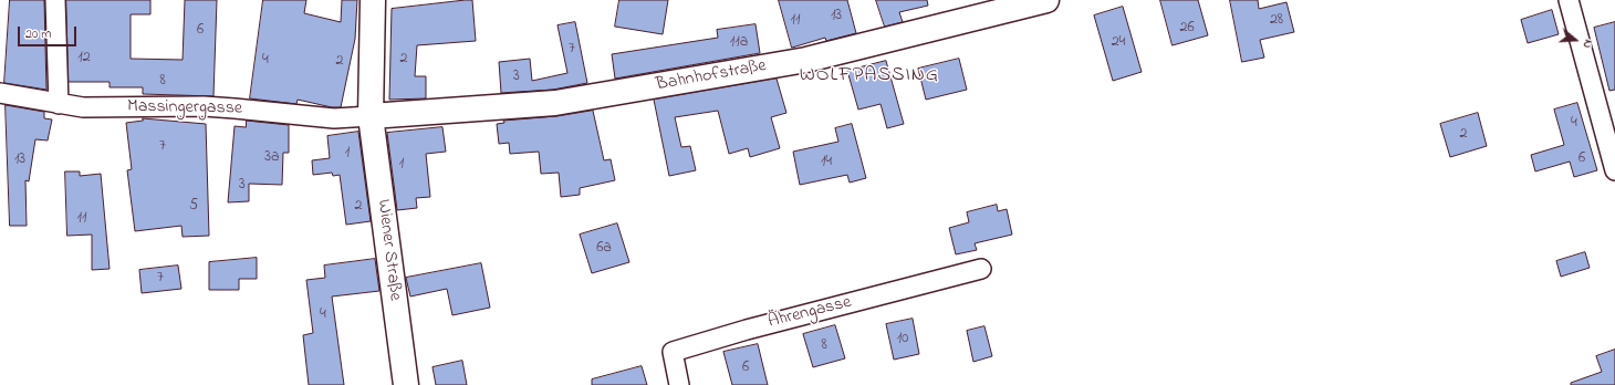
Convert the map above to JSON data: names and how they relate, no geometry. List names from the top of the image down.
{
  "streets": {
    "street": [
      "Bahnhofstraße",
      "Massingergasse",
      "Wiener Straße",
      "Ährengasse"
    ]
  },
  "crossings": [
    ["Bahnhofstraße", "Massingergasse"],
    ["Bahnhofstraße", "Wiener Straße"],
    ["Massingergasse", "Wiener Straße"]
  ],
  "districts": ["WOLFPASSING"],
  "house_numbers": [
    "13",
    "11",
    "28",
    "26",
    "6",
    "11a",
    "24",
    "7",
    "12",
    "2",
    "4",
    "2",
    "3",
    "8",
    "4",
    "2",
    "7",
    "1",
    "3a",
    "6",
    "13",
    "14",
    "1",
    "3",
    "5",
    "2",
    "11",
    "6a",
    "7",
    "4",
    "10",
    "8",
    "6"
  ],
  "scale_bar": "20 m",
  "north": "right"
}
